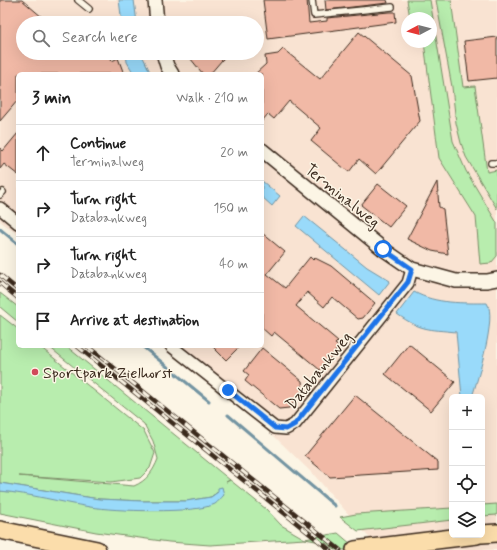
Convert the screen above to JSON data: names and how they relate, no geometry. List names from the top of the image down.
{
  "streets": {
    "street": ["Terminalweg", "Databankweg"]
  },
  "crossings": [
    ["Terminalweg", "Databankweg"]
  ],
  "places": ["Sportpark Zielhorst"],
  "north": "left",
  "page": {
    "search": "Search here",
    "heading": ["3 min", "Walk · 210 m"],
    "list": [
      ["Continue", "Terminalweg", "20 m"],
      ["Turn right", "Databankweg", "150 m"],
      ["Turn right", "Databankweg", "40 m"],
      "Arrive at destination"
    ],
    "map_buttons": ["+", "−"]
  }
}
